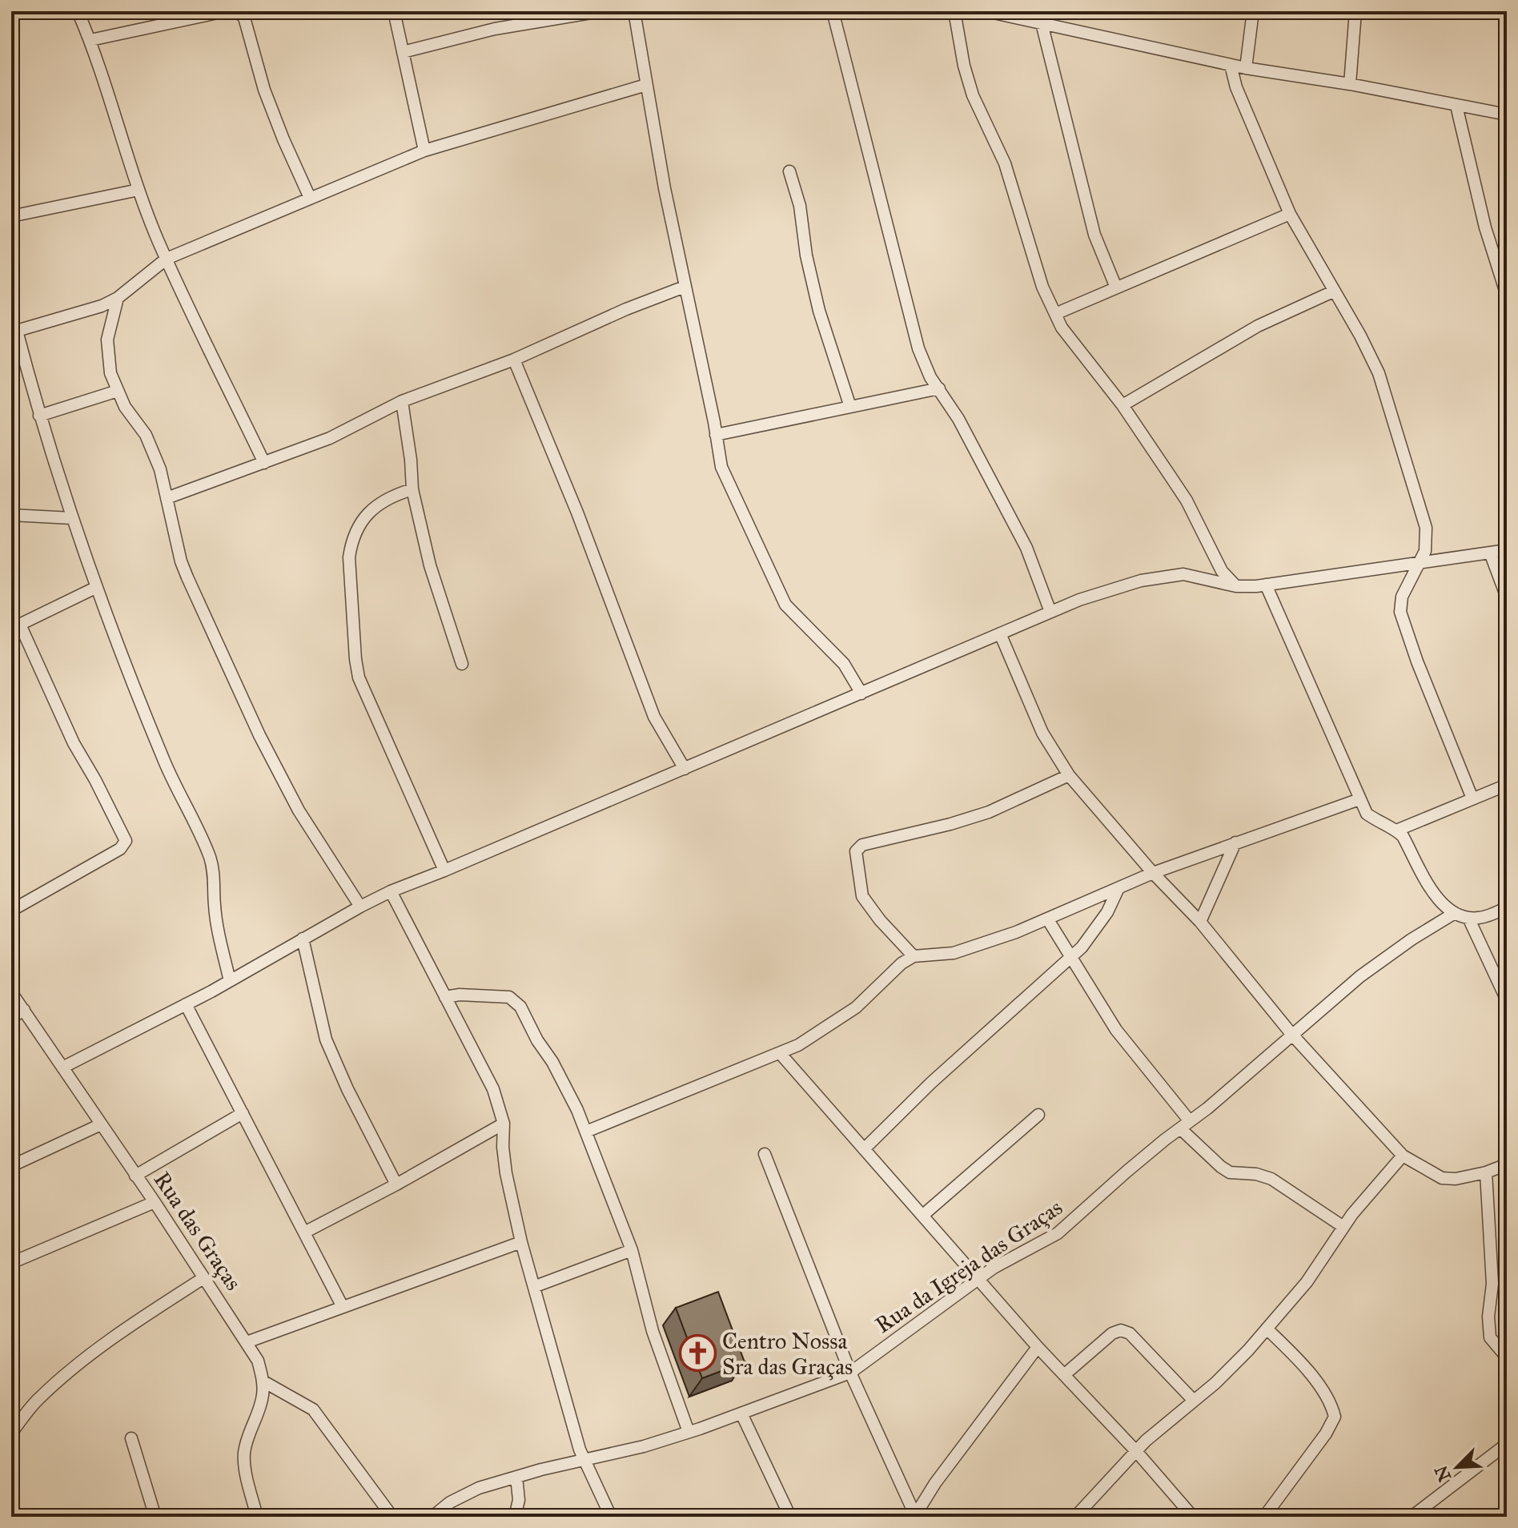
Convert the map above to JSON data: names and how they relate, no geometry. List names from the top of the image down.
{
  "streets": {
    "street": ["Rua das Graças", "Rua da Igreja das Graças"]
  },
  "places": {
    "church": ["Centro Nossa Sra das Graças"]
  },
  "north": "bottom left"
}
